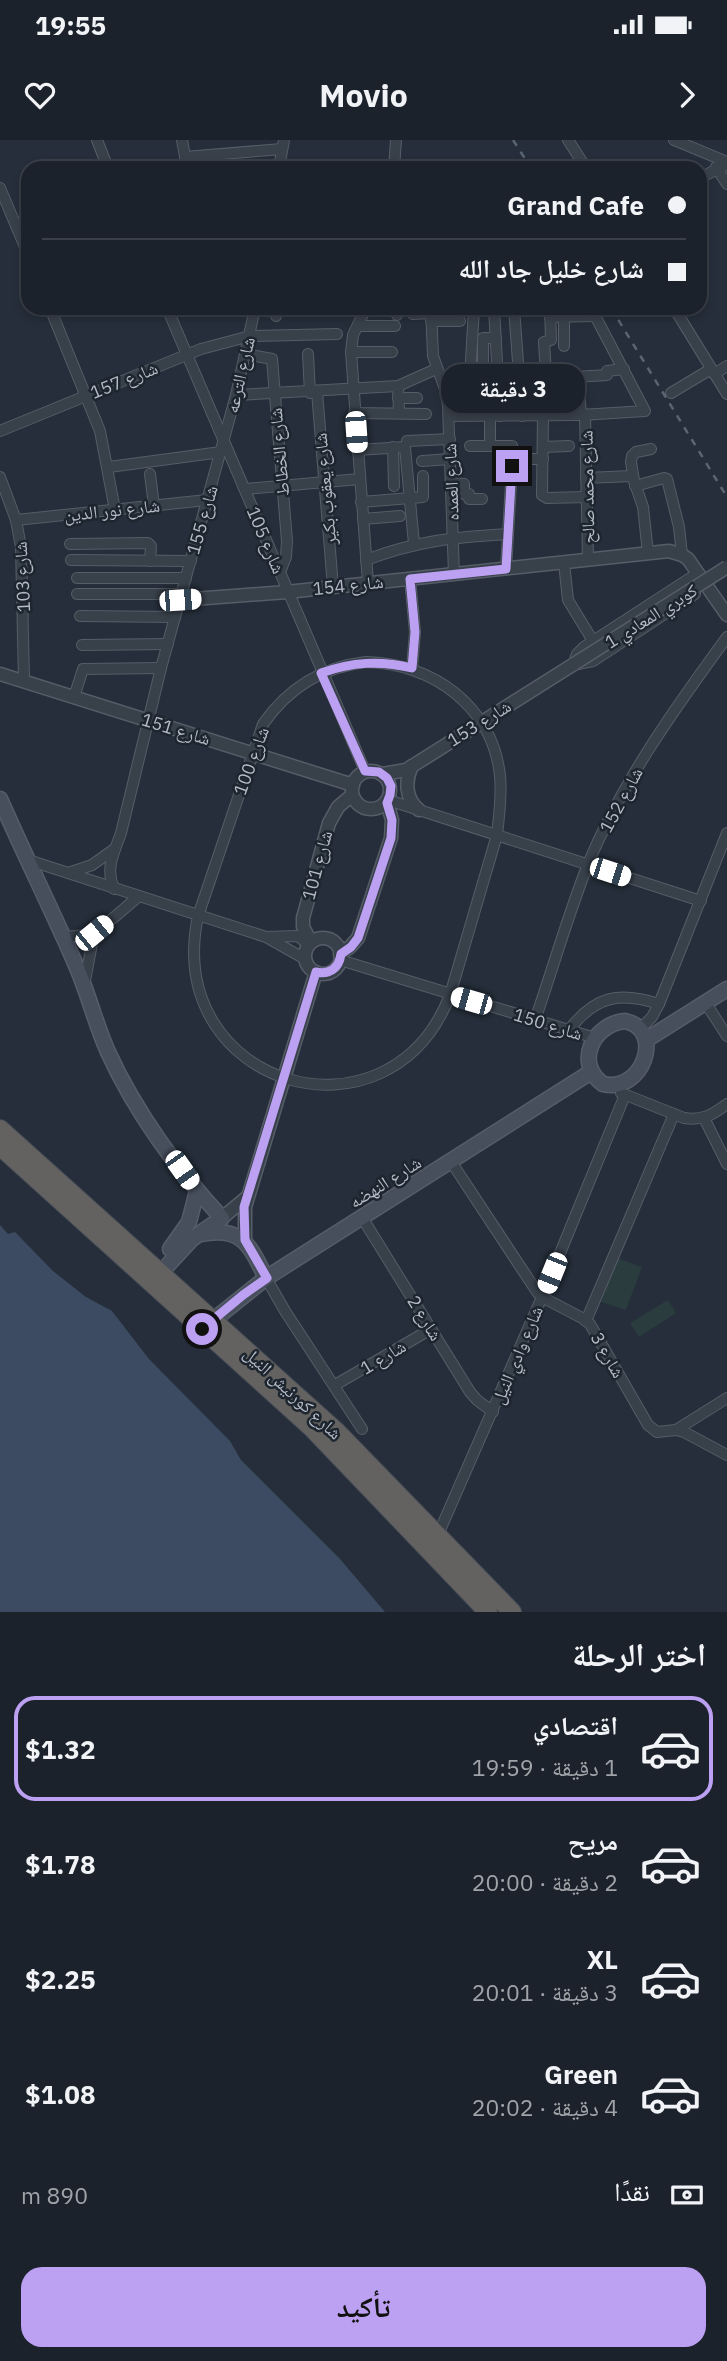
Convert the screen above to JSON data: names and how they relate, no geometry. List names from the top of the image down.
{
  "streets": {
    "highway": ["شارع كورنيش النيل"],
    "main road": ["شارع النهضه"],
    "street": [
      "شارع الترعه",
      "شارع 157",
      "شارع الخطاط",
      "شارع العمده",
      "شارع محمد صالح",
      "شارع يعقوب بكير",
      "شارع نور الدين",
      "شارع 155",
      "شارع 105",
      "شارع 103",
      "شارع 154",
      "كوبري المعادي 1",
      "شارع 153",
      "شارع 151",
      "شارع 100",
      "شارع 152",
      "شارع 101",
      "شارع 150",
      "شارع 2",
      "شارع وادي النيل",
      "شارع 3",
      "شارع 1"
    ]
  },
  "crossings": [
    ["شارع الترعه", "شارع 157"],
    ["شارع الترعه", "شارع الخطاط"],
    ["شارع الترعه", "شارع 155"],
    ["شارع الترعه", "شارع 105"],
    ["شارع 157", "شارع 105"],
    ["شارع الخطاط", "شارع 105"],
    ["شارع العمده", "شارع 154"],
    ["شارع محمد صالح", "شارع 154"],
    ["شارع يعقوب بكير", "شارع 154"],
    ["شارع نور الدين", "شارع 155"],
    ["شارع نور الدين", "شارع 103"],
    ["شارع 155", "شارع 105"],
    ["شارع 155", "شارع 154"],
    ["شارع 155", "شارع 151"],
    ["شارع 105", "شارع 154"],
    ["شارع 105", "شارع 153"],
    ["شارع 105", "شارع 151"],
    ["شارع 105", "شارع 100"],
    ["شارع 105", "شارع 101"],
    ["شارع 103", "شارع 151"],
    ["كوبري المعادي 1", "شارع 153"],
    ["شارع 153", "شارع 151"],
    ["شارع 153", "شارع 100"],
    ["شارع 153", "شارع 101"],
    ["شارع 151", "شارع 100"],
    ["شارع 151", "شارع 101"],
    ["شارع 100", "شارع 150"],
    ["شارع 152", "شارع 150"],
    ["شارع 101", "شارع 150"],
    ["شارع 150", "شارع النهضه"],
    ["شارع النهضه", "شارع 2"],
    ["شارع النهضه", "شارع 3"],
    ["شارع النهضه", "شارع كورنيش النيل"],
    ["شارع 2", "شارع وادي النيل"],
    ["شارع 2", "شارع 1"],
    ["شارع وادي النيل", "شارع 3"],
    ["شارع وادي النيل", "شارع كورنيش النيل"]
  ],
  "page": {
    "status": "19:55",
    "header": "Movio",
    "banner": ["Grand Cafe", "شارع خليل جاد الله"],
    "bubble": "3 دقيقة",
    "heading": "اختر الرحلة",
    "list": [
      {
        "name": "اقتصادي",
        "note": "1 دقيقة · 19:59",
        "value": "$1.32"
      },
      {
        "name": "مريح",
        "note": "2 دقيقة · 20:00",
        "value": "$1.78"
      },
      {
        "name": "XL",
        "note": "3 دقيقة · 20:01",
        "value": "$2.25"
      },
      {
        "name": "Green",
        "note": "4 دقيقة · 20:02",
        "value": "$1.08"
      }
    ],
    "pay": ["نقدًا", "890 m"],
    "buttons": "تأكيد"
  }
}
